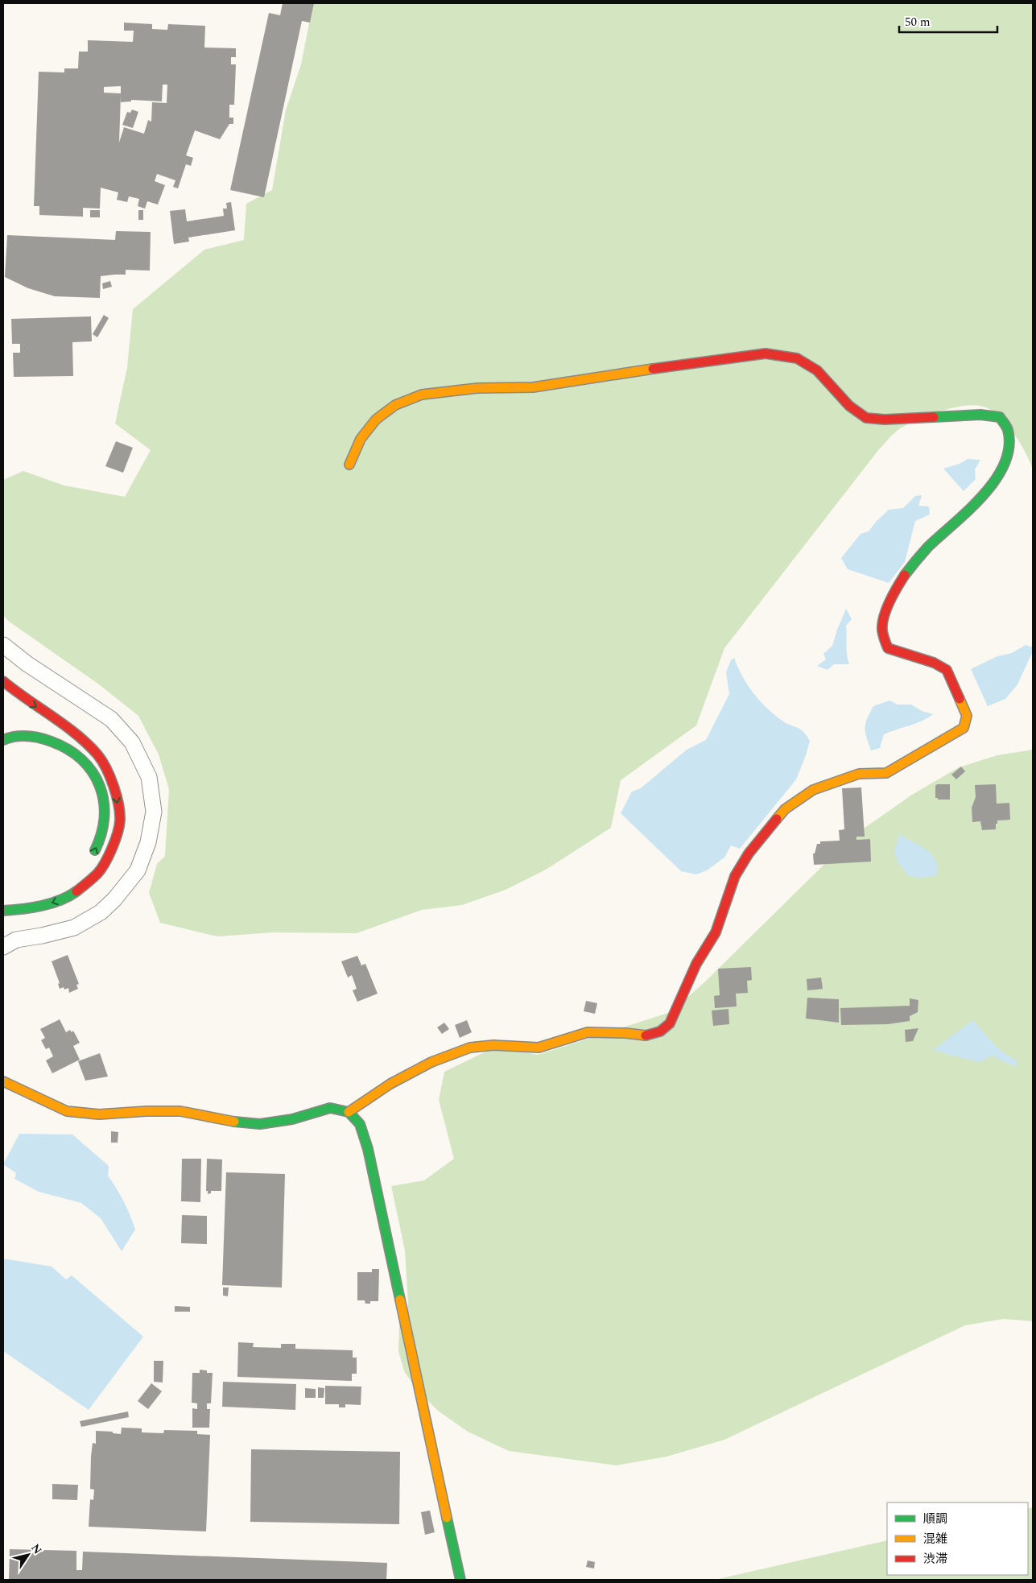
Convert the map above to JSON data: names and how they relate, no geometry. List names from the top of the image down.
{
  "legend": ["順調", "混雑", "渋滞"],
  "scale_bar": "50 m",
  "north": "top right"
}
